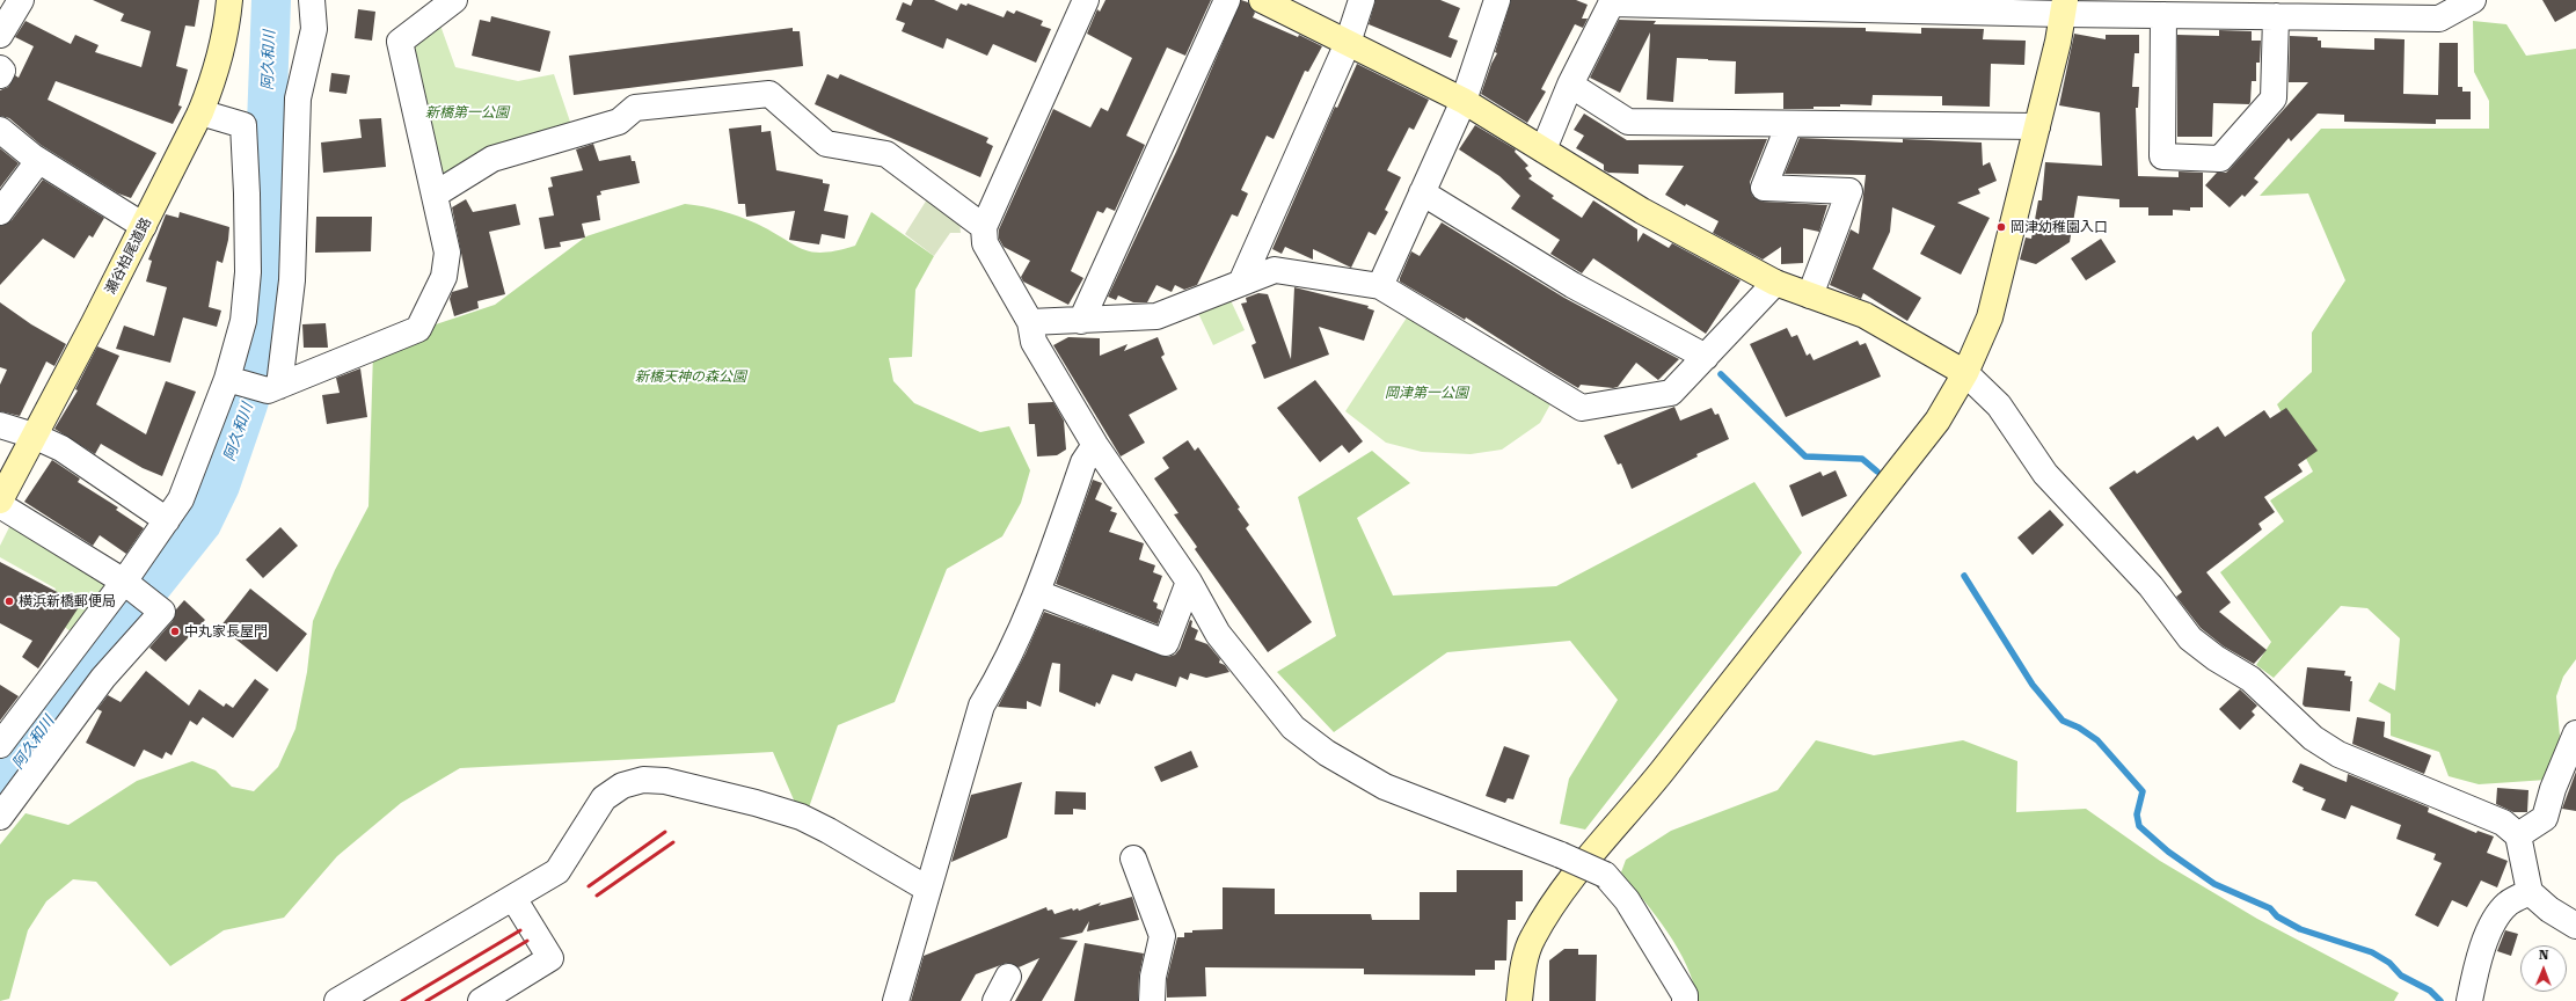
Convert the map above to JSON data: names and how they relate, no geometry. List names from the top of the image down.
{
  "streets": {
    "street": ["瀬谷柏尾道路"]
  },
  "water": ["阿久和川"],
  "parks": ["新橋第一公園", "新橋天神の森公園", "岡津第一公園"],
  "places": ["岡津幼稚園入口", "横浜新橋郵便局", "中丸家長屋門"],
  "north": "top"
}
